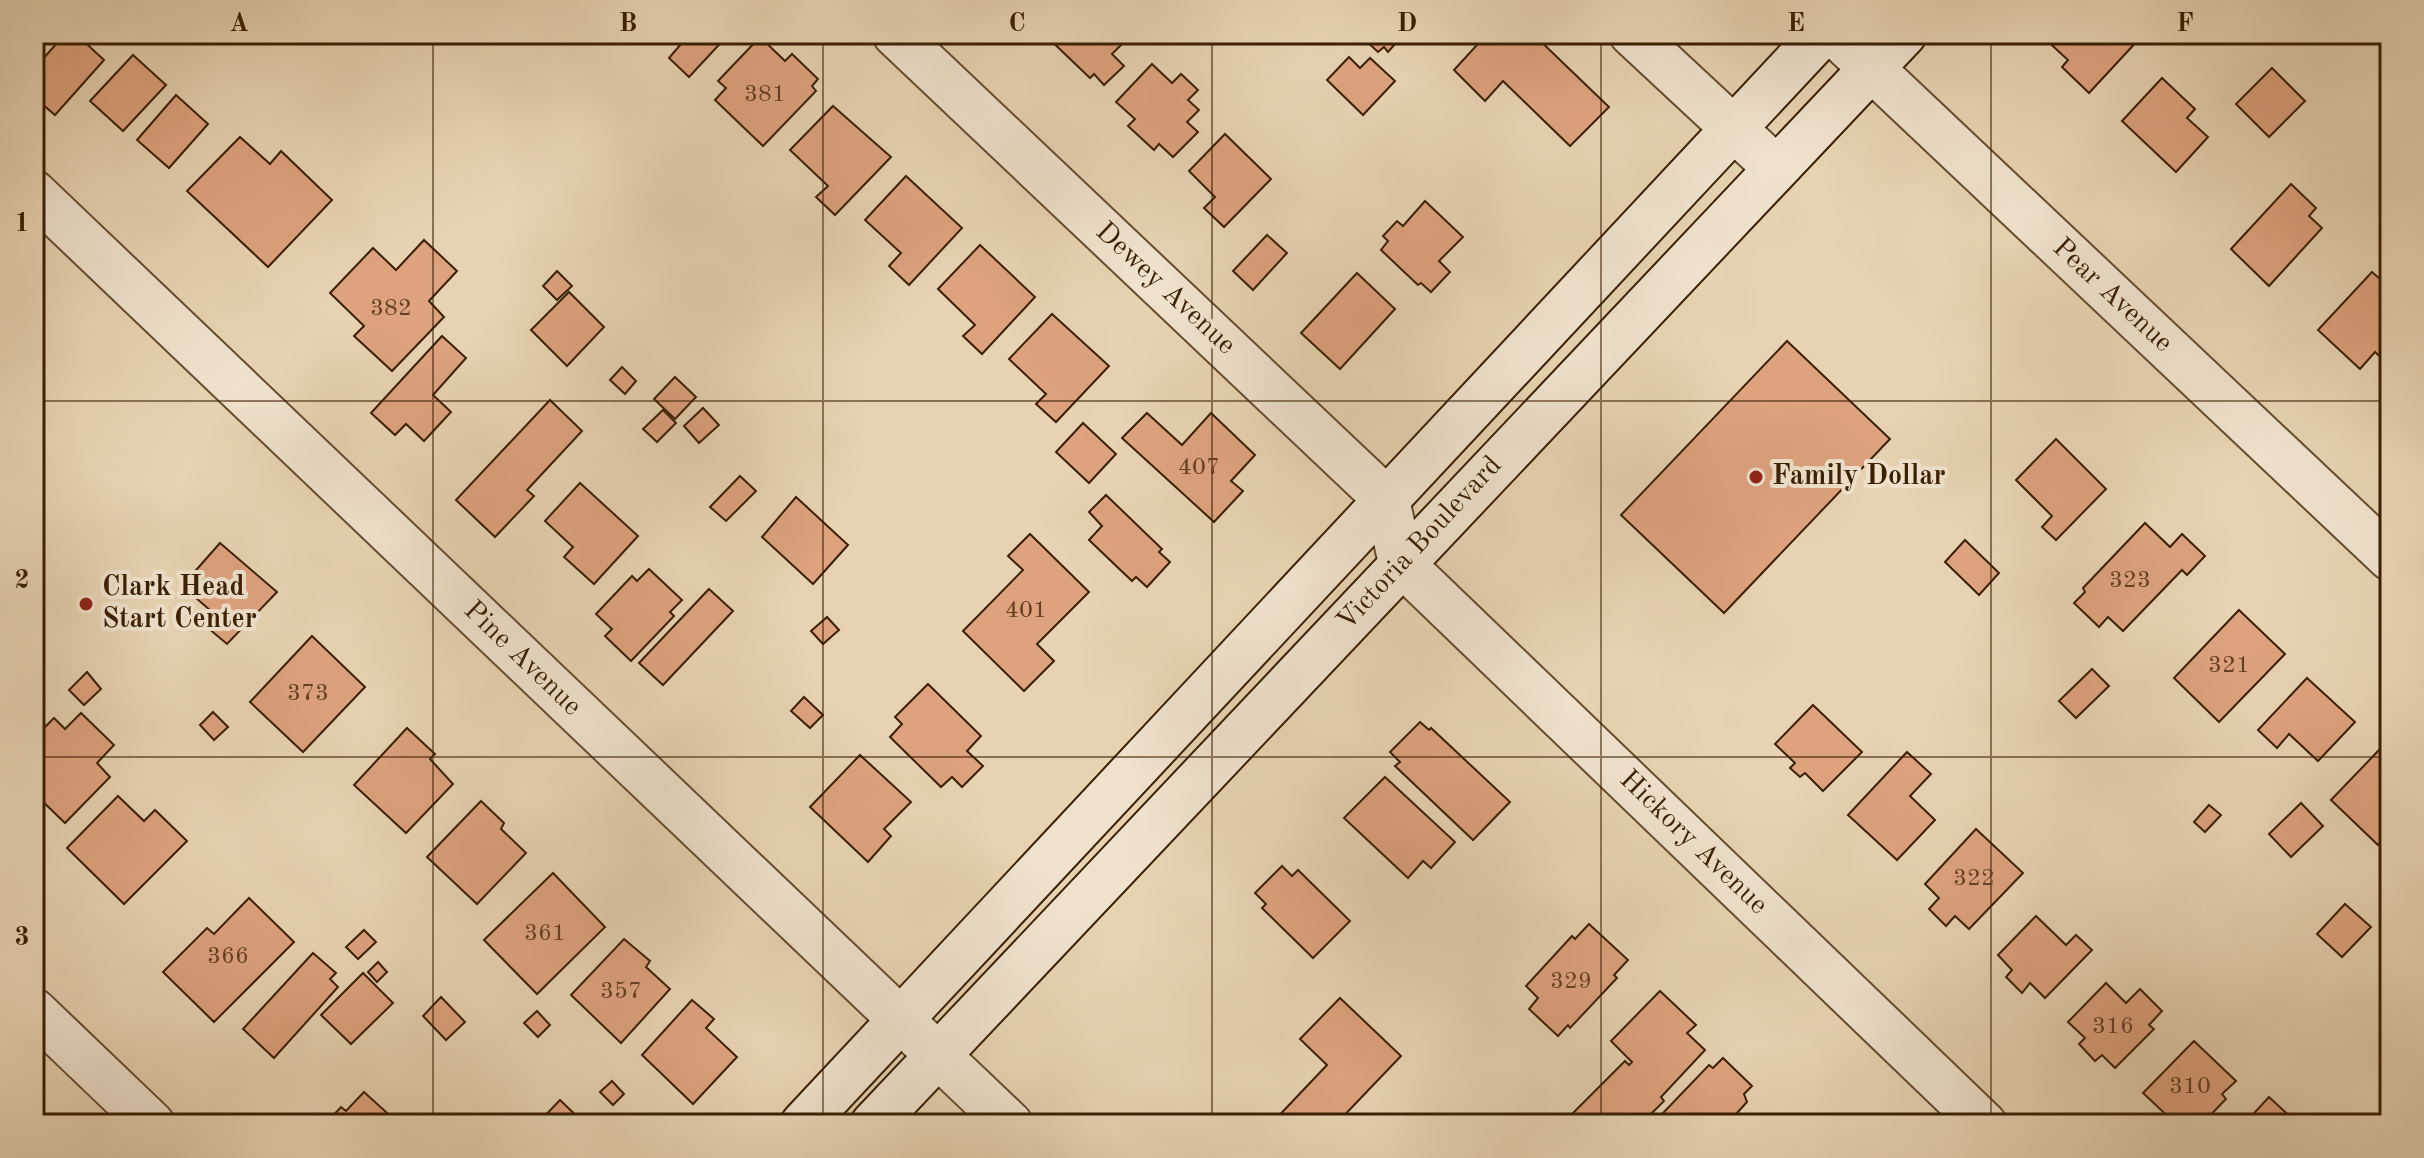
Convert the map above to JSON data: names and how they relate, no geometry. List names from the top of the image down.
{
  "streets": {
    "street": [
      "Dewey Avenue",
      "Pear Avenue",
      "Victoria Boulevard",
      "Pine Avenue",
      "Hickory Avenue"
    ]
  },
  "crossings": [
    ["Dewey Avenue", "Victoria Boulevard"],
    ["Pear Avenue", "Victoria Boulevard"],
    ["Victoria Boulevard", "Pine Avenue"],
    ["Victoria Boulevard", "Hickory Avenue"]
  ],
  "places": ["Family Dollar", "Clark Head Start Center"],
  "house_numbers": [
    "381",
    "382",
    "407",
    "323",
    "401",
    "321",
    "373",
    "322",
    "361",
    "366",
    "329",
    "357",
    "316",
    "310"
  ],
  "grid": {
    "columns": [
      "A",
      "B",
      "C",
      "D",
      "E",
      "F"
    ],
    "rows": ["1", "2", "3"]
  }
}
